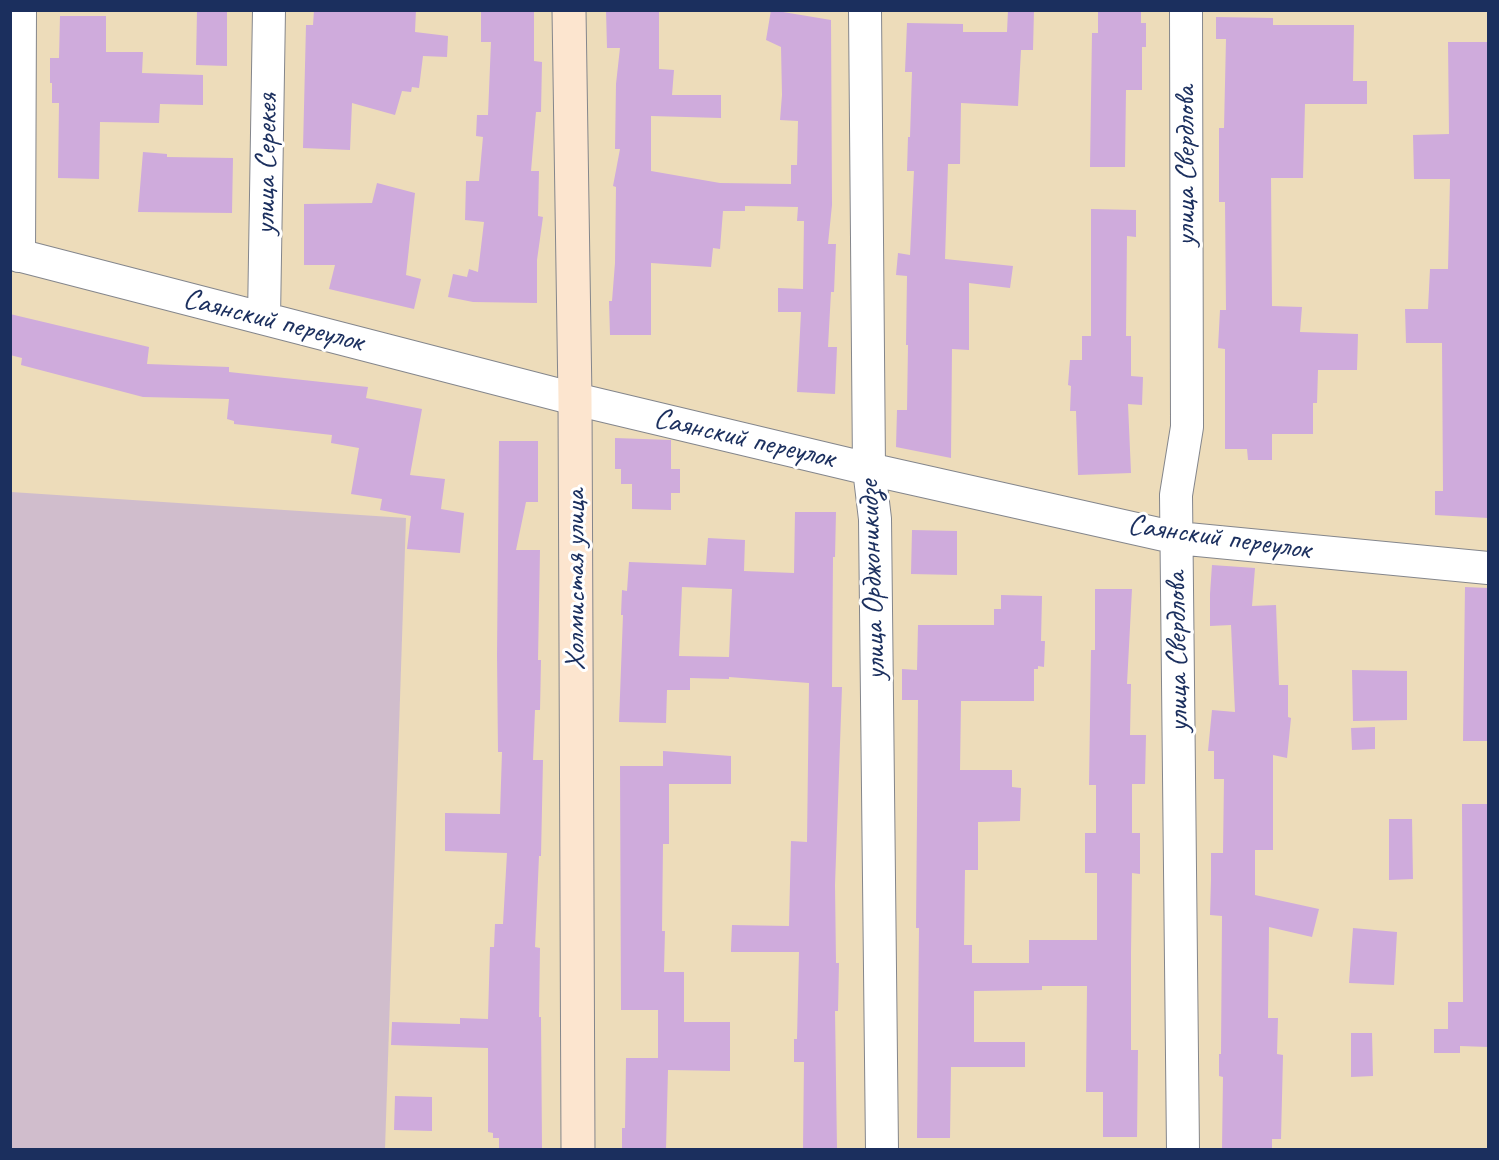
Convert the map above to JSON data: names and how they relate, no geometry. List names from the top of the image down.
{
  "streets": {
    "street": [
      "улица Серекея",
      "улица Свердлова",
      "Саянский переулок",
      "Холмистая улица",
      "улица Орджоникидзе"
    ]
  },
  "crossings": [
    ["улица Серекея", "Саянский переулок"],
    ["улица Свердлова", "Саянский переулок"],
    ["Саянский переулок", "Холмистая улица"],
    ["Саянский переулок", "улица Орджоникидзе"]
  ]
}
